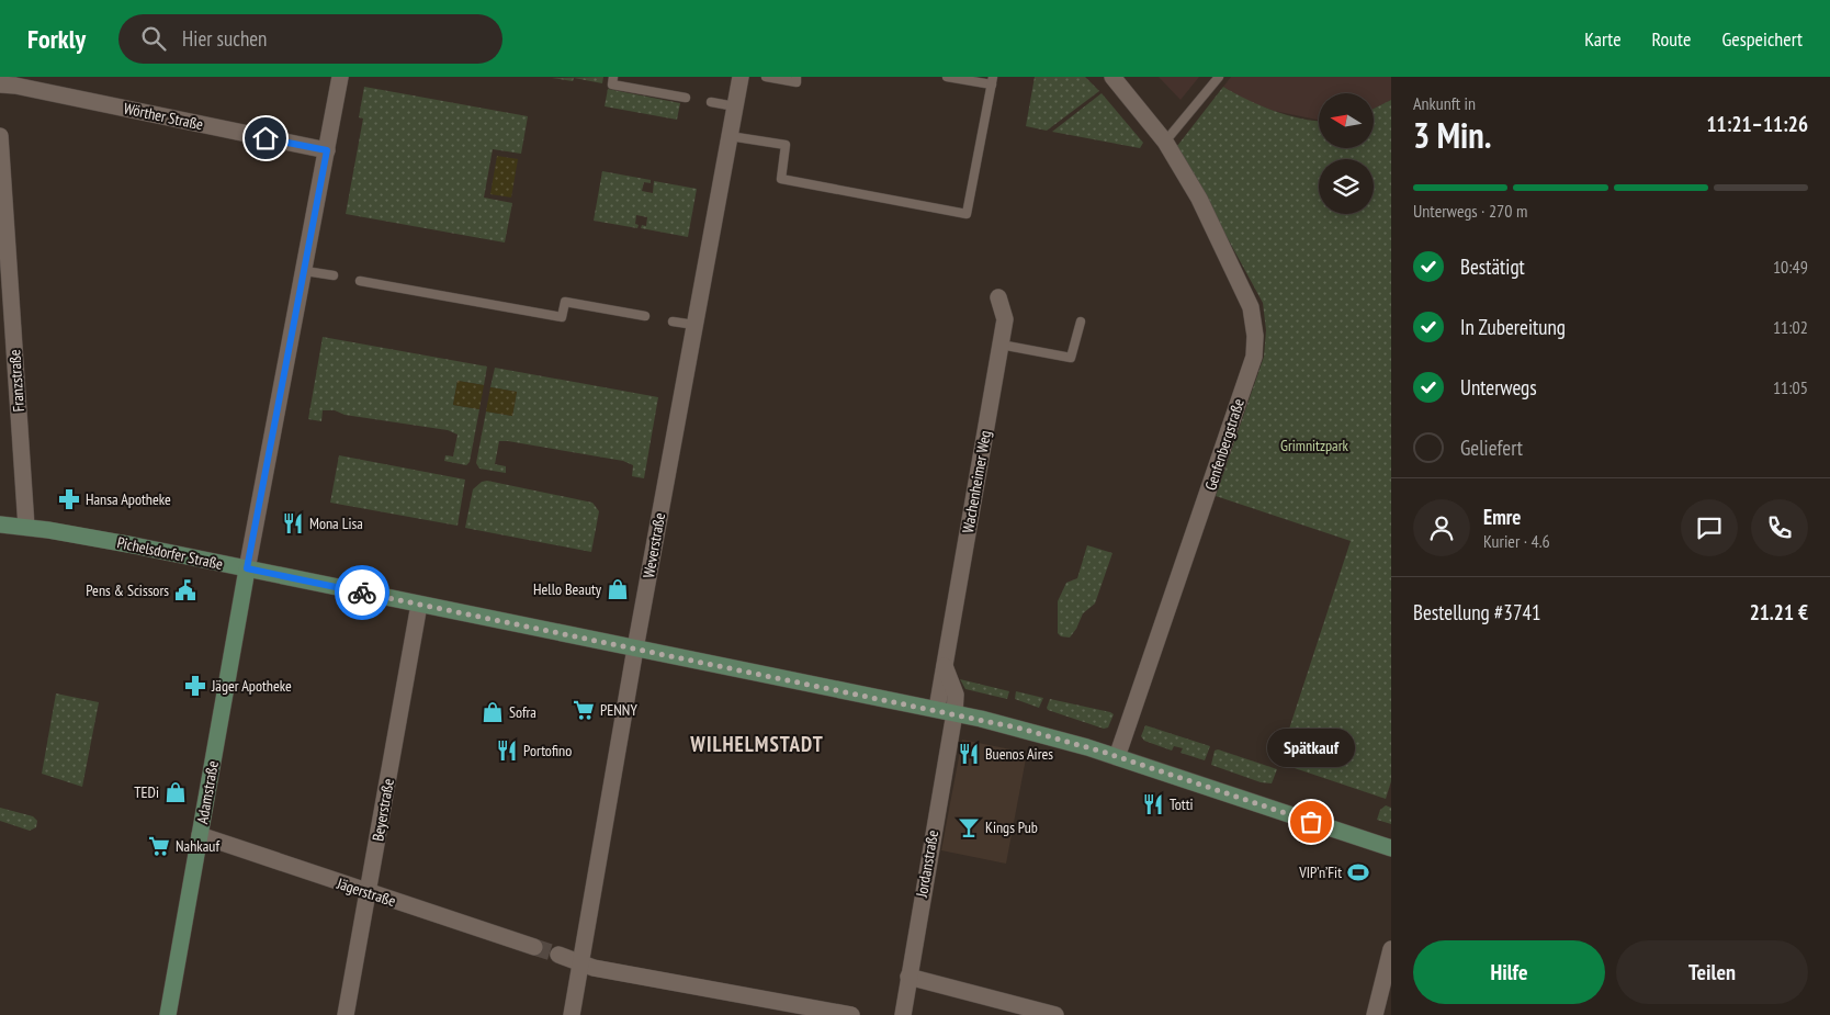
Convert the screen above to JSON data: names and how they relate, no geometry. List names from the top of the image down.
{
  "streets": {
    "street": [
      "Wörther Straße",
      "Franzstraße",
      "Genfenbergstraße",
      "Wachenheimer Weg",
      "Weverstraße",
      "Pichelsdorfer Straße",
      "Adamstraße",
      "Beyerstraße",
      "Jordanstraße",
      "Jägerstraße"
    ]
  },
  "crossings": [
    ["Franzstraße", "Pichelsdorfer Straße"],
    ["Genfenbergstraße", "Pichelsdorfer Straße"],
    ["Wachenheimer Weg", "Pichelsdorfer Straße"],
    ["Weverstraße", "Pichelsdorfer Straße"],
    ["Pichelsdorfer Straße", "Adamstraße"],
    ["Pichelsdorfer Straße", "Beyerstraße"],
    ["Pichelsdorfer Straße", "Jordanstraße"],
    ["Adamstraße", "Jägerstraße"],
    ["Beyerstraße", "Jägerstraße"]
  ],
  "districts": ["WILHELMSTADT"],
  "parks": ["Grimnitzpark"],
  "places": {
    "pharmacy": ["Hansa Apotheke", "Jäger Apotheke"],
    "restaurant": [
      "Mona Lisa",
      "Portofino",
      "Buenos Aires",
      "Totti"
    ],
    "shop": ["Hello Beauty", "Sofra", "TEDi"],
    "public building": ["Pens & Scissors"],
    "supermarket": ["PENNY", "Nahkauf"],
    "other": ["Spätkauf"],
    "bar": ["Kings Pub"],
    "sports": ["VIP’n’Fit"]
  },
  "north": "left",
  "page": {
    "header": "Forkly",
    "search": "Hier suchen",
    "nav": ["Karte", "Route", "Gespeichert"],
    "heading": ["3 Min.", "Ankunft in", "11:21–11:26"],
    "panel": [
      "Emre",
      "Kurier · 4.6",
      "Bestellung #3741",
      "21.21 €"
    ],
    "bar": "Unterwegs · 270 m",
    "list": [
      ["Bestätigt", "10:49"],
      ["In Zubereitung", "11:02"],
      ["Unterwegs", "11:05"],
      "Geliefert"
    ],
    "bubble": "Spätkauf",
    "buttons": ["Hilfe", "Teilen"]
  }
}
